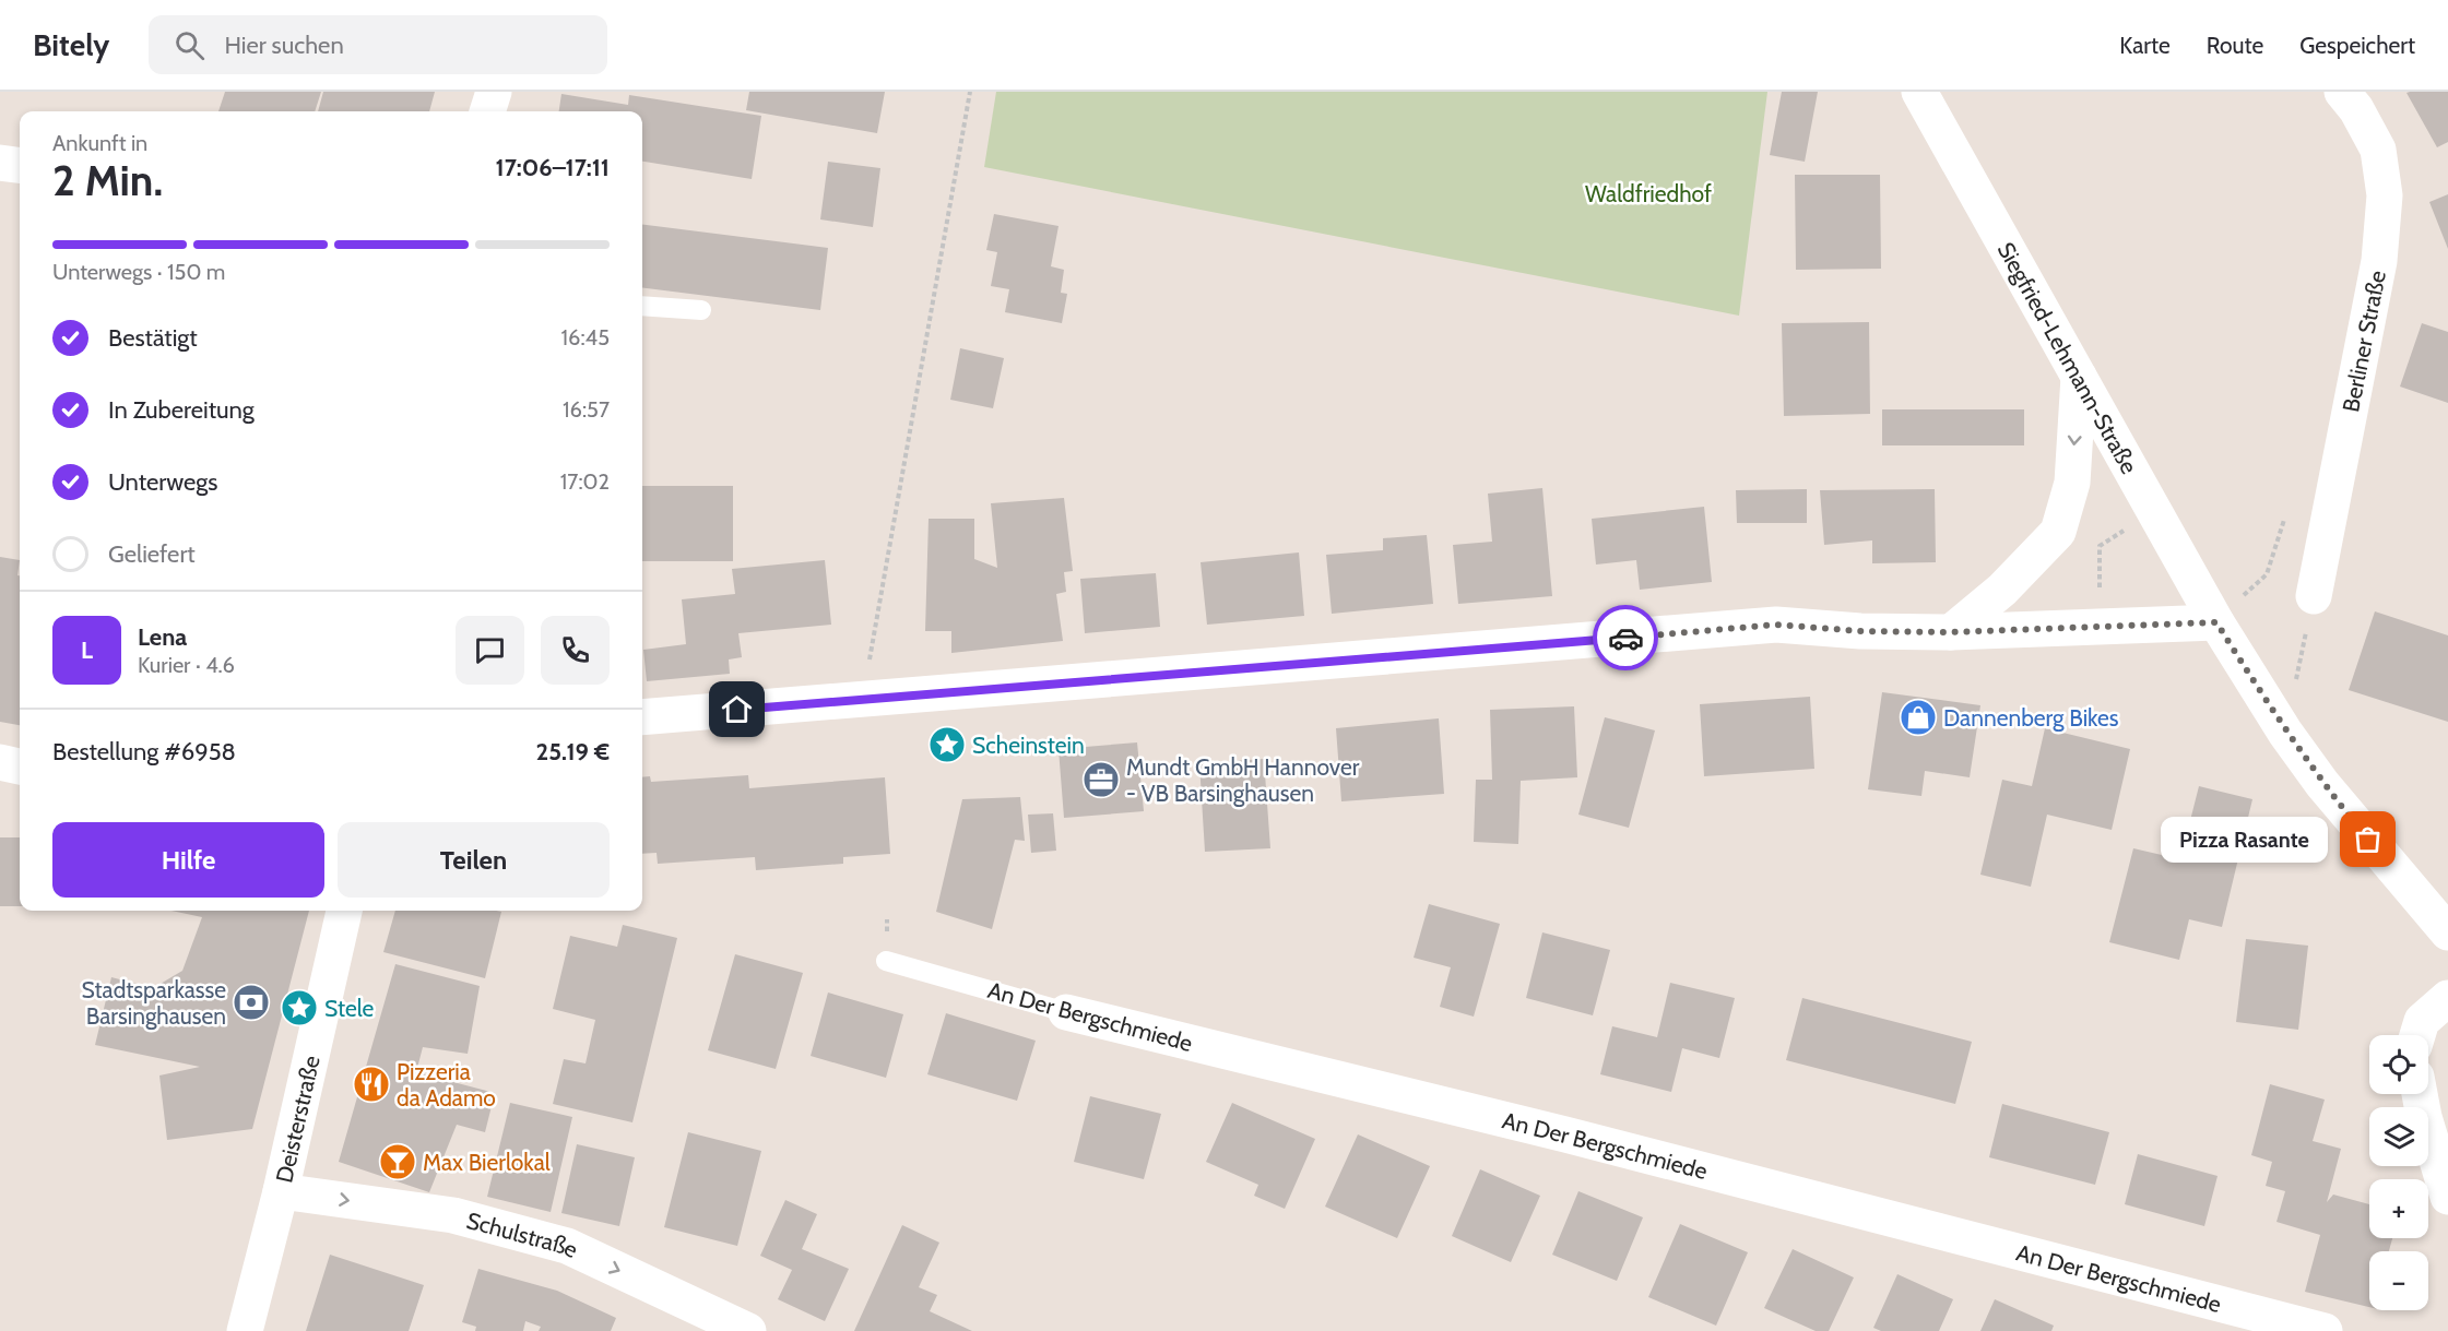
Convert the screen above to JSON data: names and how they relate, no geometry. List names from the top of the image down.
{
  "streets": {
    "street": [
      "Berliner Straße",
      "Siegfried-Lehmann-Straße",
      "An Der Bergschmiede",
      "Deisterstraße",
      "Schulstraße"
    ]
  },
  "crossings": [
    ["Deisterstraße", "Schulstraße"]
  ],
  "one_way": ["Schulstraße"],
  "parks": ["Waldfriedhof"],
  "places": {
    "shop": ["Dannenberg Bikes"],
    "place": ["Scheinstein", "Stele"],
    "office": ["Mundt GmbH Hannover - VB Barsinghausen"],
    "other": ["Pizza Rasante"],
    "bank": ["Stadtsparkasse Barsinghausen"],
    "restaurant": ["Pizzeria da Adamo"],
    "bar": ["Max Bierlokal"]
  },
  "page": {
    "header": "Bitely",
    "search": "Hier suchen",
    "nav": ["Karte", "Route", "Gespeichert"],
    "heading": ["2 Min.", "Ankunft in", "17:06–17:11"],
    "panel": [
      "Lena",
      "Kurier · 4.6",
      "Bestellung #6958",
      "25.19 €"
    ],
    "bar": "Unterwegs · 150 m",
    "list": [
      ["Bestätigt", "16:45"],
      ["In Zubereitung", "16:57"],
      ["Unterwegs", "17:02"],
      "Geliefert"
    ],
    "round": "L",
    "buttons": ["Hilfe", "Teilen"],
    "bubble": "Pizza Rasante",
    "map_buttons": ["+", "−"]
  }
}
